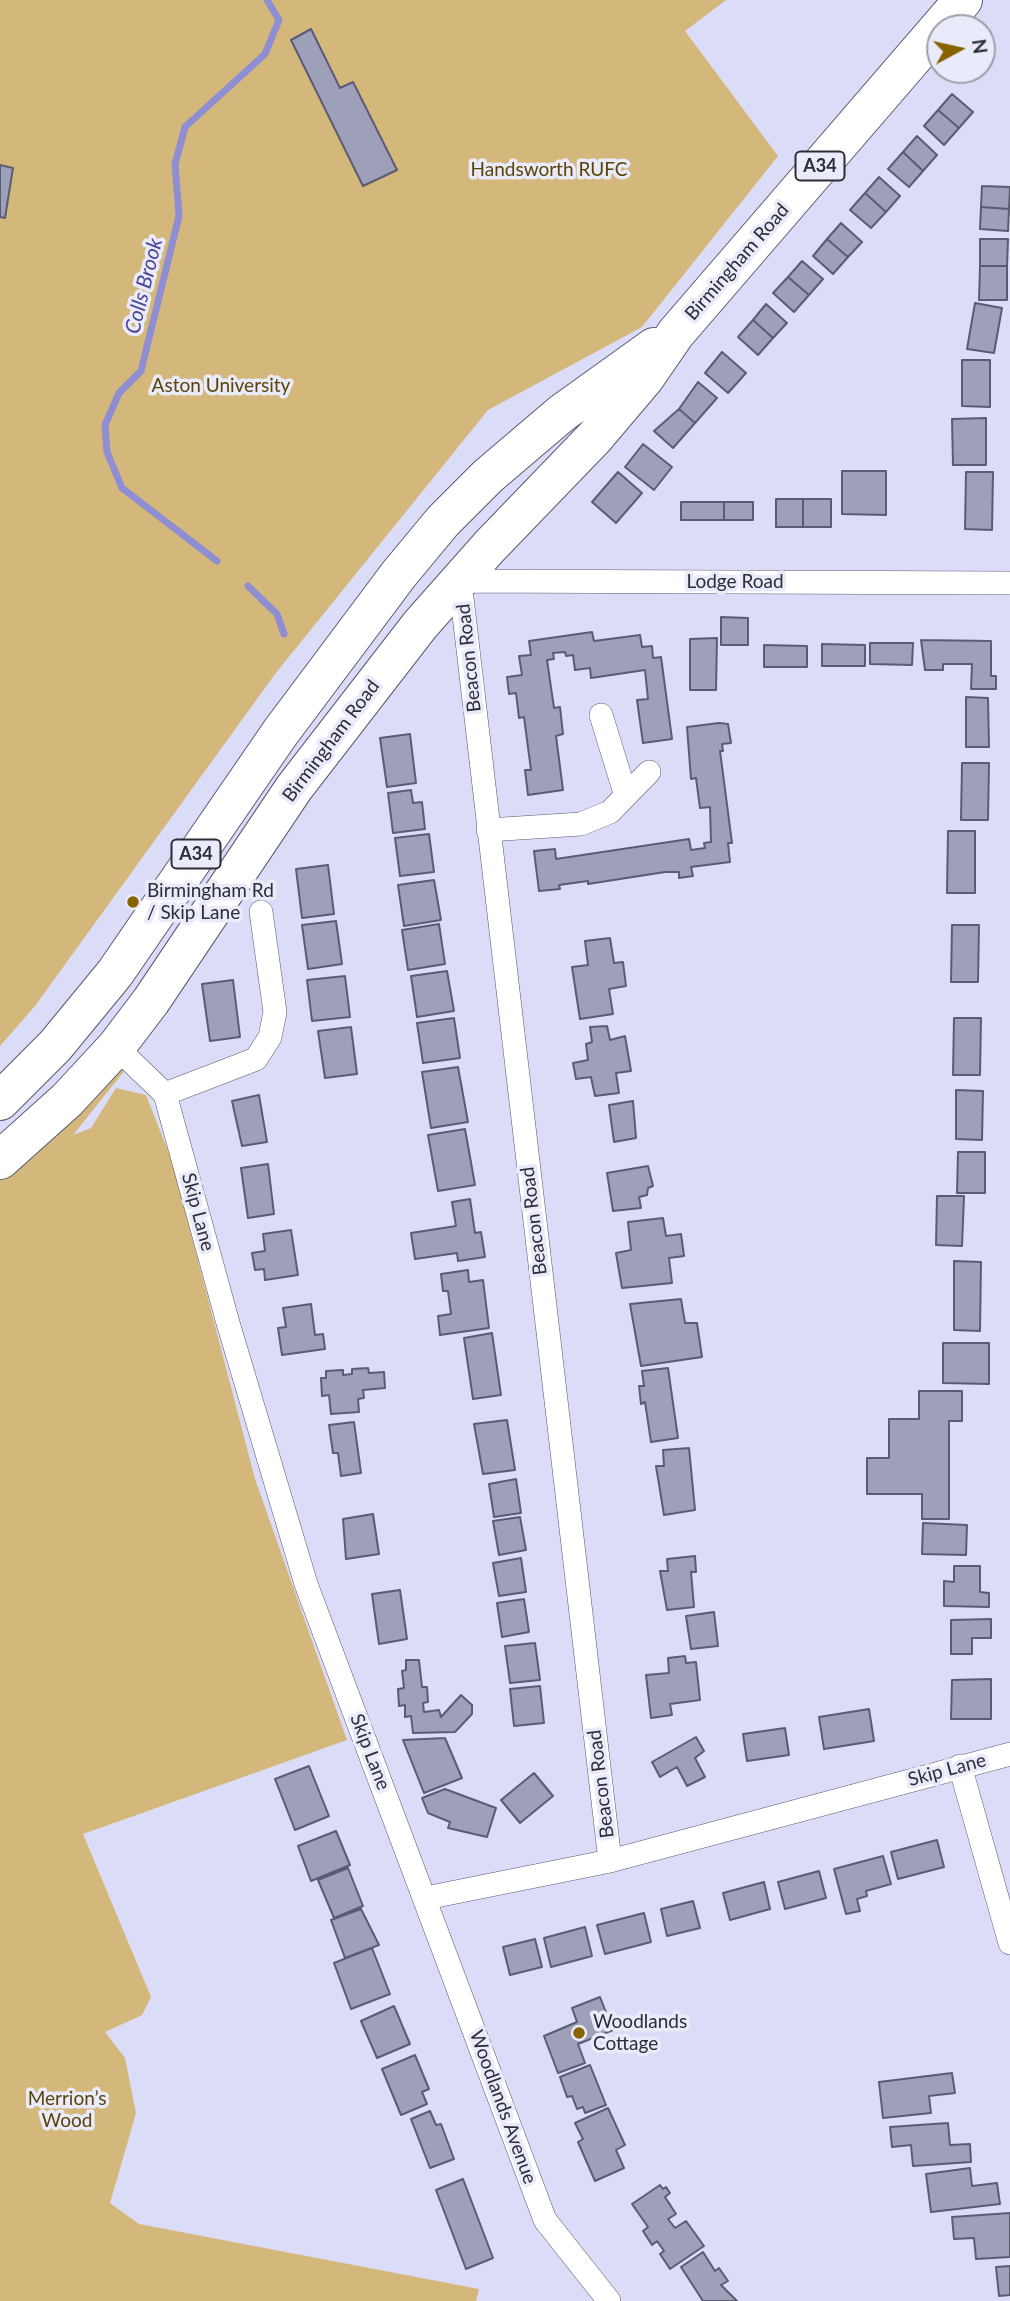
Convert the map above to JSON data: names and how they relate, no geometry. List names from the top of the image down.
{
  "streets": {
    "highway": ["A34", "Birmingham Road"],
    "street": [
      "Lodge Road",
      "Beacon Road",
      "Skip Lane",
      "Woodlands Avenue"
    ]
  },
  "crossings": [
    ["Birmingham Road", "Lodge Road"],
    ["Birmingham Road", "Beacon Road"],
    ["Lodge Road", "Beacon Road"],
    ["Beacon Road", "Skip Lane"],
    ["Skip Lane", "Woodlands Avenue"]
  ],
  "water": ["Colls Brook"],
  "parks": ["Handsworth RUFC", "Aston University", "Merrion’s Wood"],
  "places": ["Birmingham Rd / Skip Lane", "Woodlands Cottage"],
  "north": "right"
}
